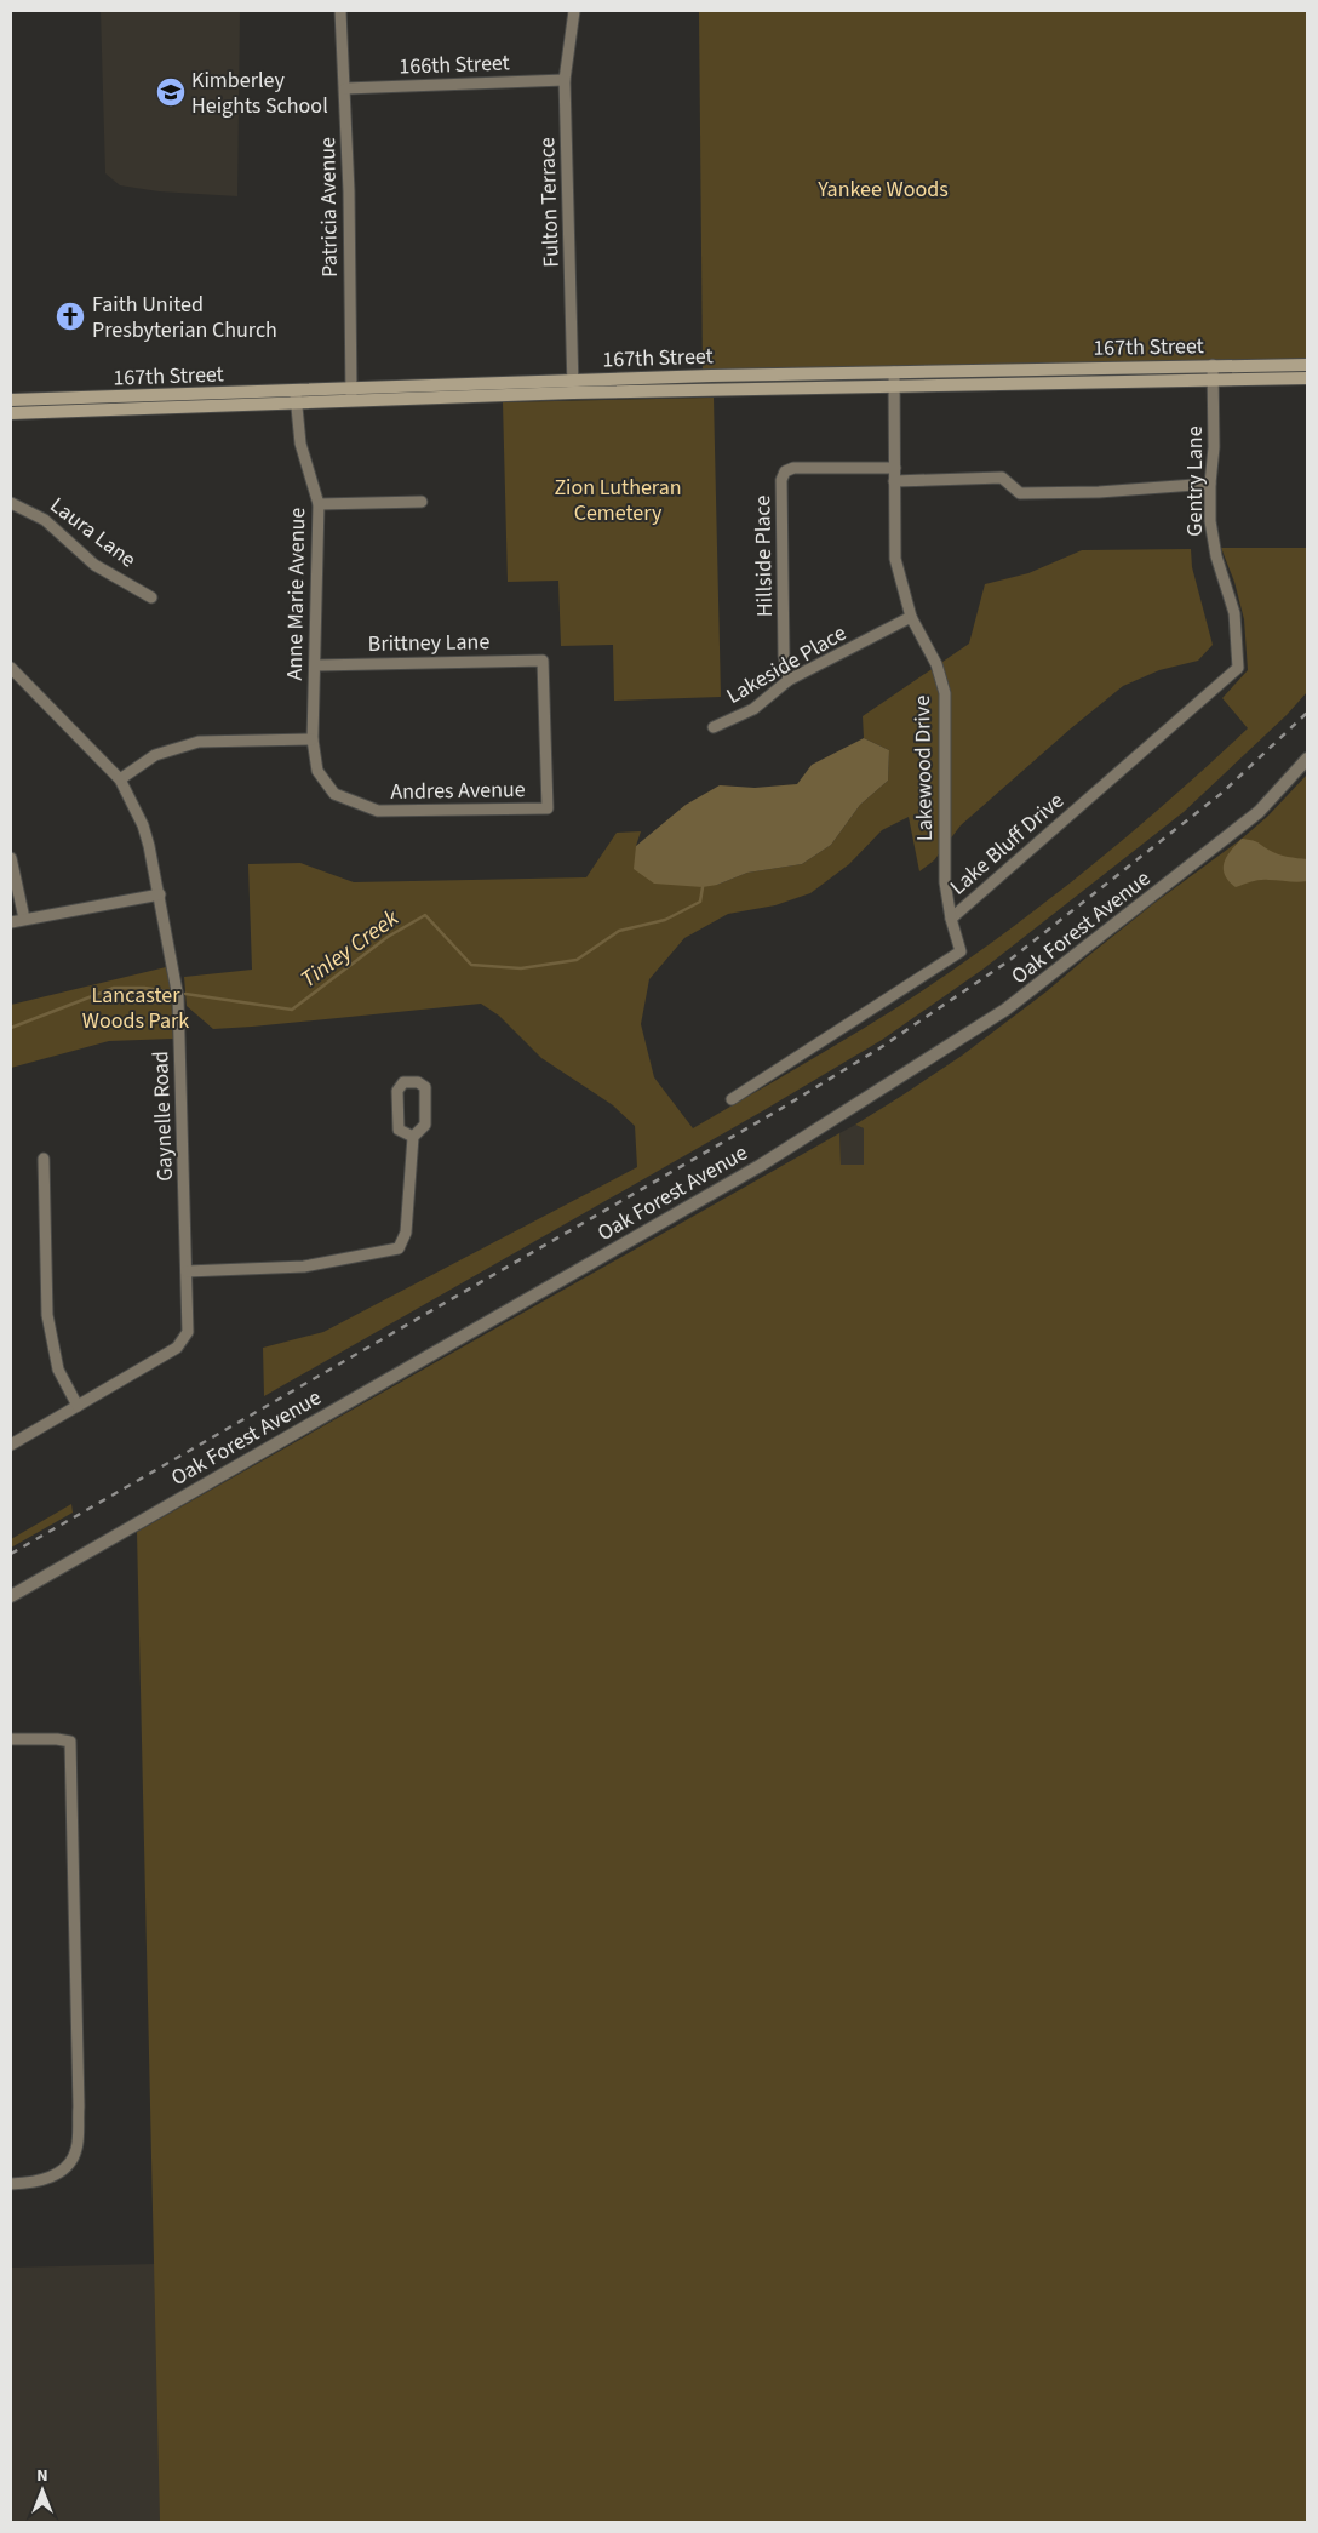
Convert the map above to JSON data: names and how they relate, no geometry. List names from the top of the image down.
{
  "streets": {
    "main road": ["167th Street"],
    "street": [
      "166th Street",
      "Fulton Terrace",
      "Patricia Avenue",
      "Gentry Lane",
      "Laura Lane",
      "Hillside Place",
      "Anne Marie Avenue",
      "Brittney Lane",
      "Lakeside Place",
      "Lakewood Drive",
      "Andres Avenue",
      "Lake Bluff Drive",
      "Oak Forest Avenue",
      "Gaynelle Road"
    ]
  },
  "crossings": [
    ["166th Street", "Fulton Terrace"],
    ["166th Street", "Patricia Avenue"],
    ["Fulton Terrace", "167th Street"],
    ["Patricia Avenue", "167th Street"],
    ["167th Street", "Gentry Lane"],
    ["167th Street", "Anne Marie Avenue"],
    ["167th Street", "Lakewood Drive"],
    ["Gentry Lane", "Lake Bluff Drive"],
    ["Hillside Place", "Lakeside Place"],
    ["Hillside Place", "Lakewood Drive"],
    ["Anne Marie Avenue", "Brittney Lane"],
    ["Anne Marie Avenue", "Andres Avenue"],
    ["Brittney Lane", "Andres Avenue"],
    ["Lakeside Place", "Lakewood Drive"],
    ["Lakewood Drive", "Lake Bluff Drive"]
  ],
  "water": ["Tinley Creek"],
  "parks": ["Yankee Woods", "Zion Lutheran Cemetery", "Lancaster Woods Park"],
  "places": {
    "school or university": ["Kimberley Heights School"],
    "church": ["Faith United Presbyterian Church"]
  },
  "north": "top"
}
